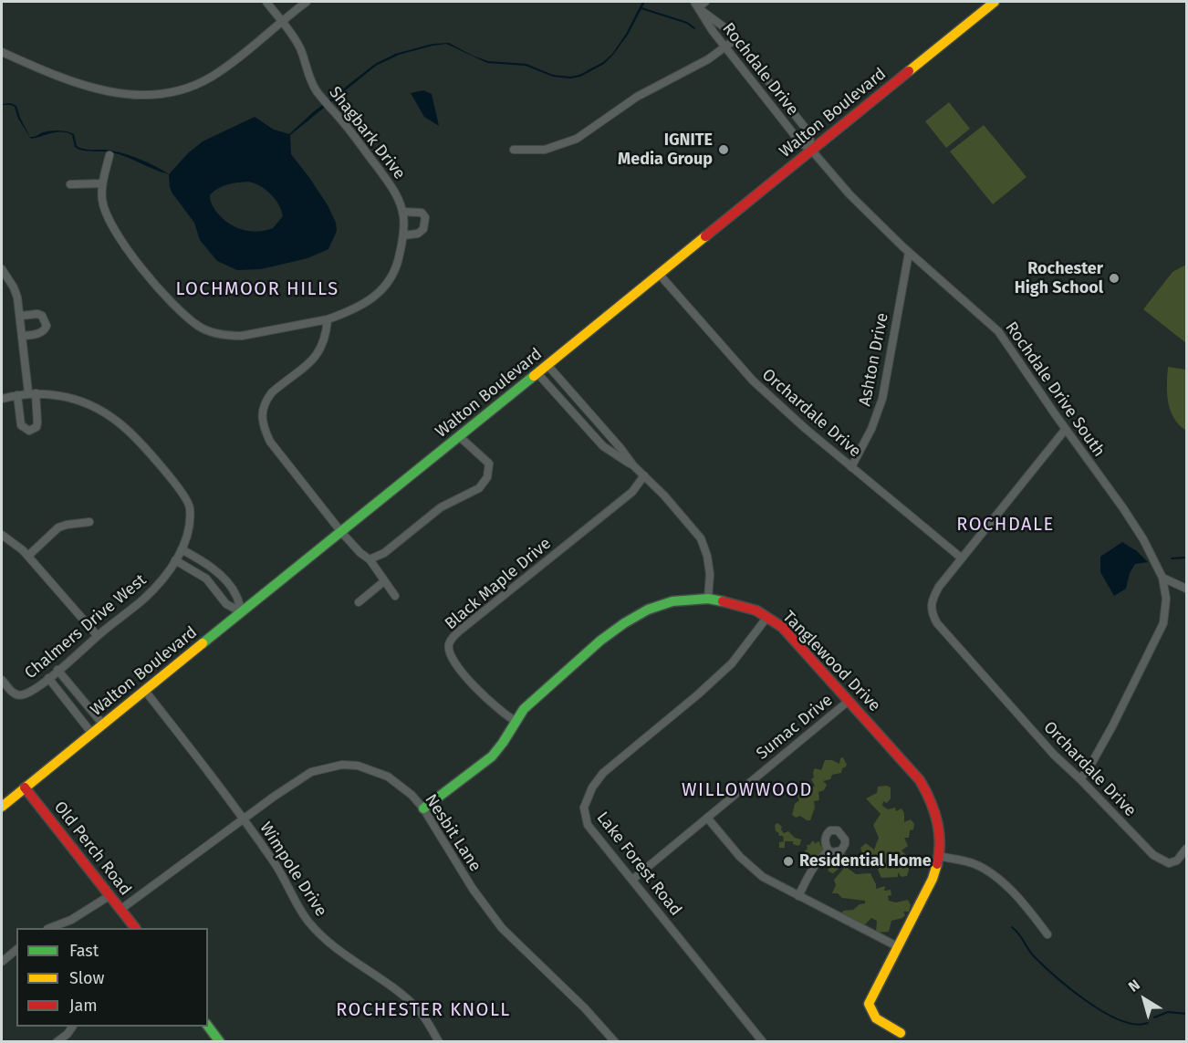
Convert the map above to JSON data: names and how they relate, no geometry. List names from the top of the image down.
{
  "streets": {
    "main road": ["Walton Boulevard", "Tanglewood Drive", "Old Perch Road"],
    "street": [
      "Rochdale Drive",
      "Shagbark Drive",
      "Ashton Drive",
      "Rochdale Drive South",
      "Orchardale Drive",
      "Black Maple Drive",
      "Chalmers Drive West",
      "Sumac Drive",
      "Nesbit Lane",
      "Lake Forest Road",
      "Wimpole Drive"
    ]
  },
  "crossings": [
    ["Rochdale Drive", "Walton Boulevard"],
    ["Rochdale Drive", "Rochdale Drive South"],
    ["Walton Boulevard", "Rochdale Drive South"],
    ["Walton Boulevard", "Orchardale Drive"],
    ["Walton Boulevard", "Old Perch Road"],
    ["Walton Boulevard", "Wimpole Drive"],
    ["Ashton Drive", "Rochdale Drive South"],
    ["Ashton Drive", "Orchardale Drive"],
    ["Rochdale Drive South", "Orchardale Drive"],
    ["Black Maple Drive", "Tanglewood Drive"],
    ["Tanglewood Drive", "Sumac Drive"],
    ["Tanglewood Drive", "Nesbit Lane"],
    ["Tanglewood Drive", "Lake Forest Road"],
    ["Sumac Drive", "Lake Forest Road"],
    ["Nesbit Lane", "Old Perch Road"],
    ["Nesbit Lane", "Wimpole Drive"]
  ],
  "districts": [
    "LOCHMOOR HILLS",
    "ROCHDALE",
    "WILLOWWOOD",
    "ROCHESTER KNOLL"
  ],
  "places": ["IGNITE Media Group", "Rochester High School", "Residential Home"],
  "legend": ["Fast", "Slow", "Jam"],
  "north": "top left"
}
